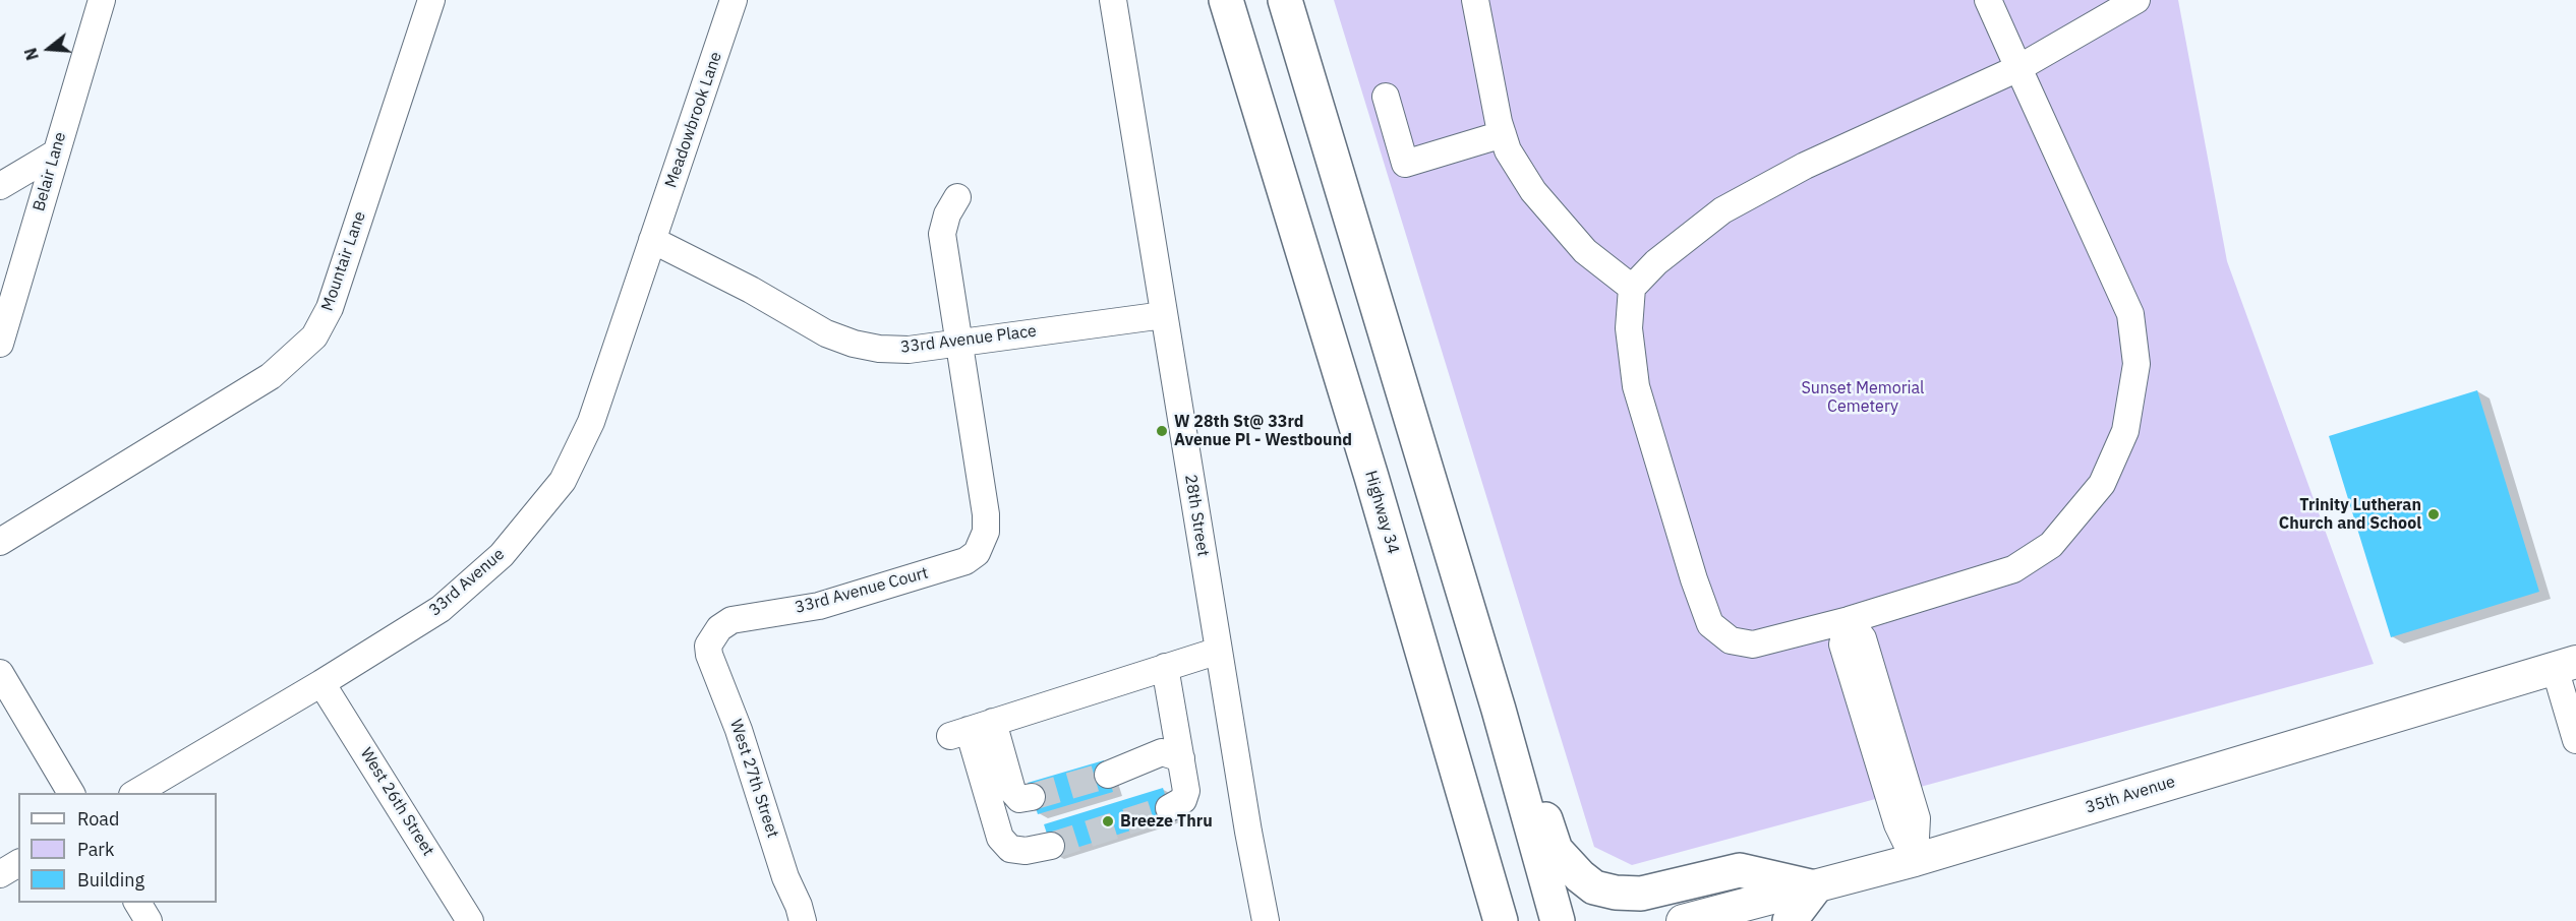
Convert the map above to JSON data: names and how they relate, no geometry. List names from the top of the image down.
{
  "streets": {
    "highway": ["Highway 34"],
    "main road": ["35th Avenue"],
    "street": [
      "Meadowbrook Lane",
      "Belair Lane",
      "Mountair Lane",
      "33rd Avenue Place",
      "28th Street",
      "33rd Avenue",
      "33rd Avenue Court",
      "West 27th Street",
      "West 26th Street"
    ]
  },
  "crossings": [
    ["Meadowbrook Lane", "33rd Avenue Place"],
    ["Meadowbrook Lane", "33rd Avenue"],
    ["33rd Avenue Place", "28th Street"],
    ["33rd Avenue Place", "33rd Avenue"],
    ["33rd Avenue Place", "33rd Avenue Court"],
    ["33rd Avenue", "West 26th Street"],
    ["33rd Avenue Court", "West 27th Street"]
  ],
  "parks": ["Sunset Memorial Cemetery"],
  "places": ["W 28th St@ 33rd Avenue Pl - Westbound", "Trinity Lutheran Church and School", "Breeze Thru"],
  "legend": ["Road", "Park", "Building"],
  "north": "left"
}
